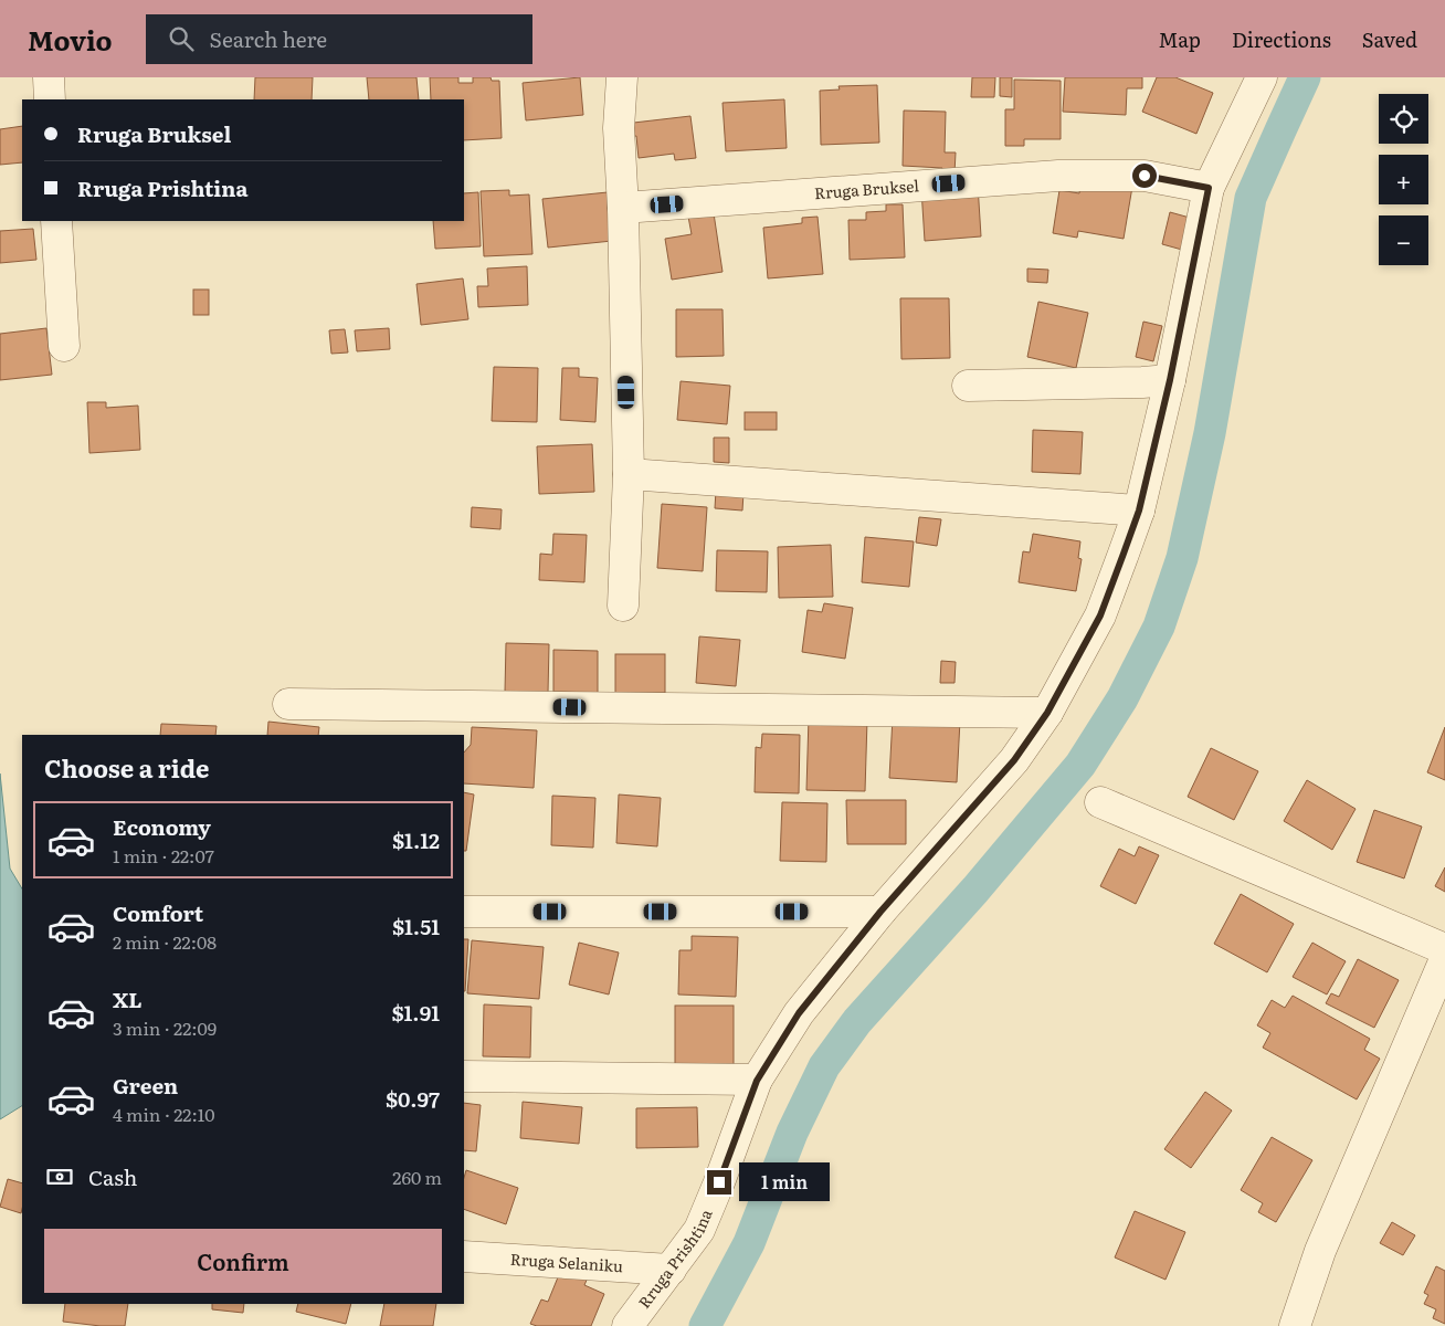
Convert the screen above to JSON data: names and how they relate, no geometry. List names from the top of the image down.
{
  "streets": {
    "street": ["Rruga Bruksel", "Rruga Prishtina", "Rruga Selaniku"]
  },
  "crossings": [
    ["Rruga Bruksel", "Rruga Prishtina"],
    ["Rruga Prishtina", "Rruga Selaniku"]
  ],
  "page": {
    "header": "Movio",
    "search": "Search here",
    "nav": ["Map", "Directions", "Saved"],
    "map_buttons": ["+", "−"],
    "banner": ["Rruga Bruksel", "Rruga Prishtina"],
    "heading": "Choose a ride",
    "list": [
      {
        "name": "Economy",
        "note": "1 min · 22:07",
        "value": "$1.12"
      },
      {
        "name": "Comfort",
        "note": "2 min · 22:08",
        "value": "$1.51"
      },
      {
        "name": "XL",
        "note": "3 min · 22:09",
        "value": "$1.91"
      },
      {
        "name": "Green",
        "note": "4 min · 22:10",
        "value": "$0.97"
      }
    ],
    "pay": ["Cash", "260 m"],
    "bubble": "1 min",
    "buttons": "Confirm"
  }
}
